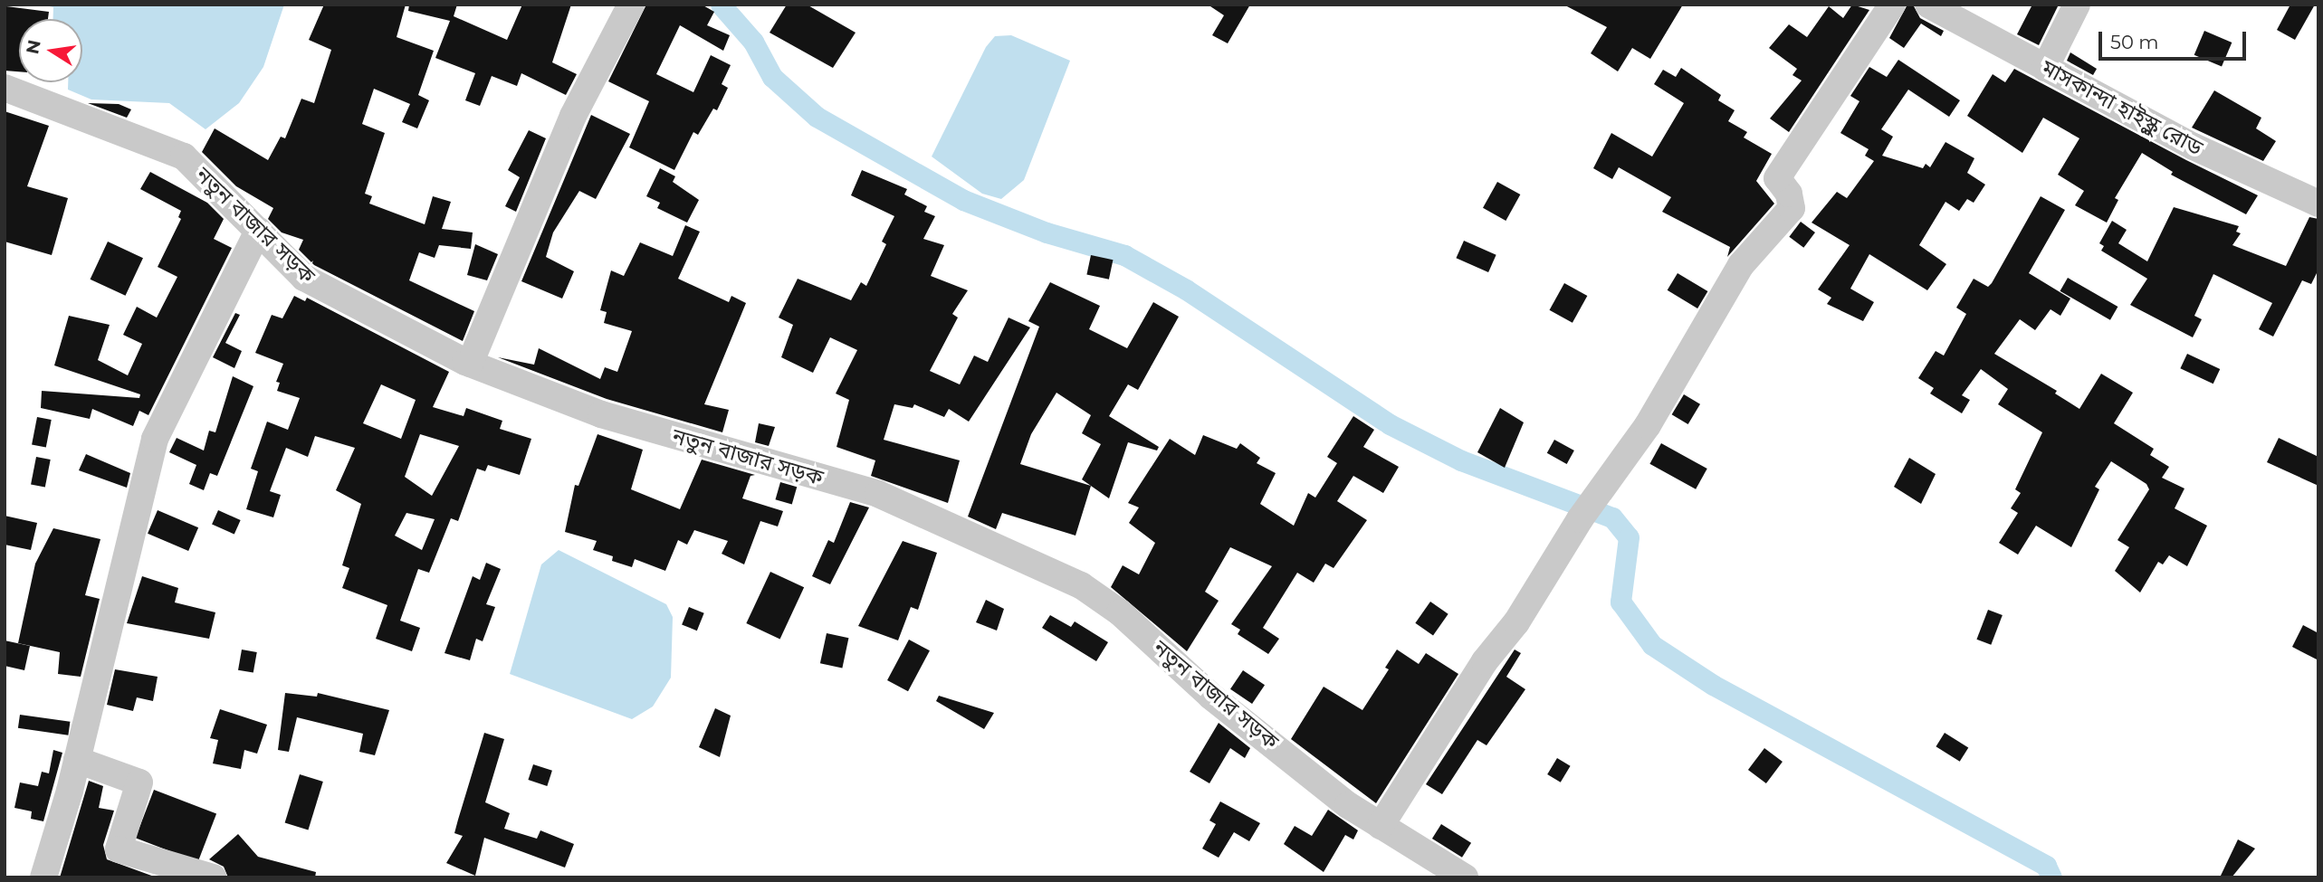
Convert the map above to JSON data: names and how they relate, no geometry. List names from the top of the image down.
{
  "streets": {
    "street": ["মাসকান্দা হাইস্কুল রোড", "নতুন বাজার সড়ক"]
  },
  "scale_bar": "50 m",
  "north": "left"
}
